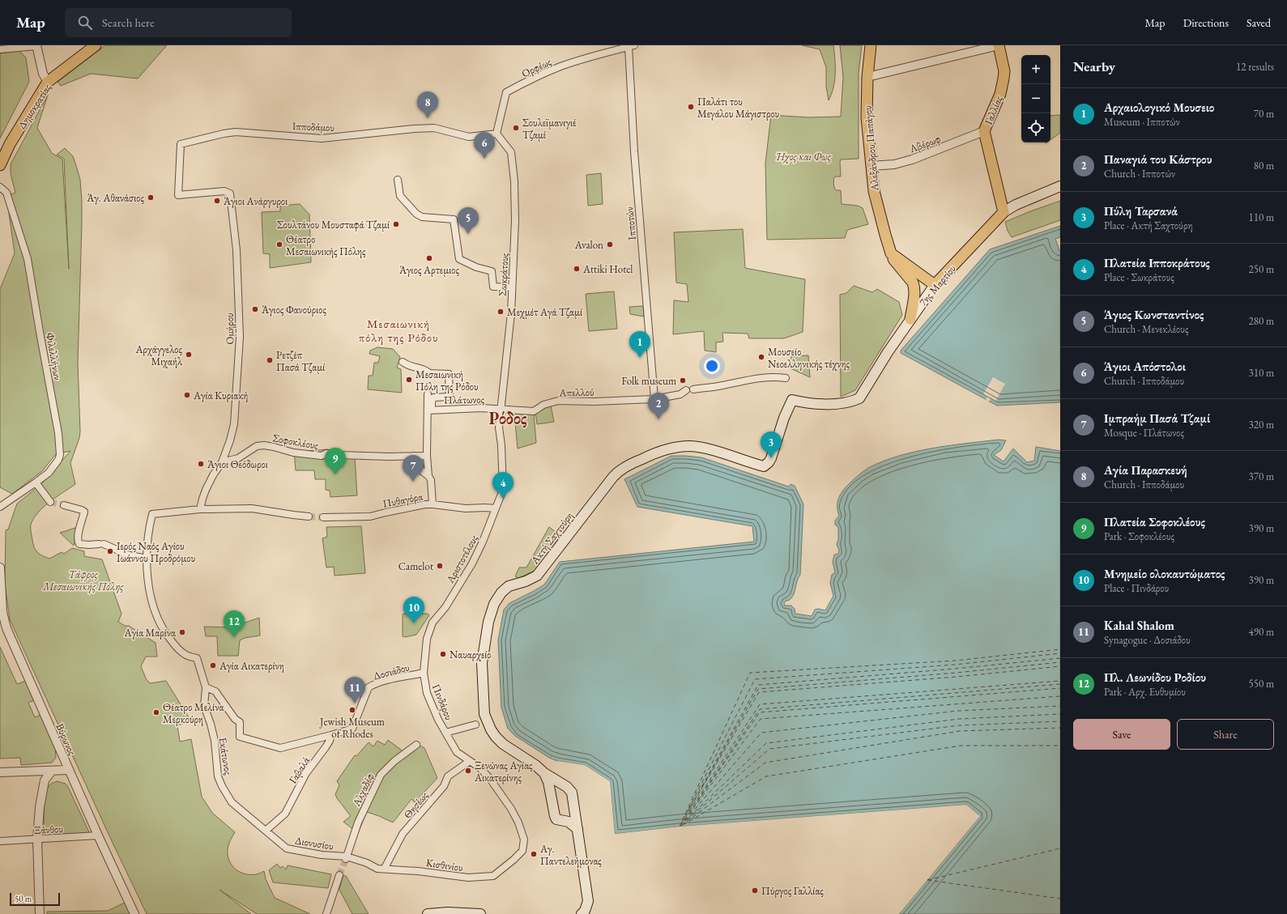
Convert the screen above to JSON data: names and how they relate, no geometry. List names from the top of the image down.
{
  "streets": {
    "main road": [
      "Δημοκρατίας",
      "Γαλλίας",
      "Αλεξάνδρου Παπάγου",
      "7ης Μαρτίου",
      "Ακτή Σαχτούρη"
    ],
    "street": [
      "Ορφέως",
      "Ιπποδάμου",
      "Αβέρωφ",
      "Ιπποτών",
      "Σωκράτους",
      "Ομήρου",
      "Φιλελλήνων",
      "Απελλού",
      "Πλάτωνος",
      "Σοφοκλέους",
      "Πυθαγόρα",
      "Αριστοτέλους",
      "Δοσιάδου",
      "Πινδάρου",
      "Βύρωνος",
      "Εκάτωνος",
      "Γαβαλά",
      "Αλχαδέφ",
      "Θησέως",
      "Ξάνθου",
      "Διονυσίου",
      "Κισθινίου"
    ]
  },
  "crossings": [
    ["Ορφέως", "Ιπποδάμου"],
    ["Ορφέως", "Ιπποτών"],
    ["Ορφέως", "Σωκράτους"],
    ["Γαλλίας", "Αβέρωφ"],
    ["Γαλλίας", "7ης Μαρτίου"],
    ["Ιπποδάμου", "Σωκράτους"],
    ["Ιπποδάμου", "Ομήρου"],
    ["Αβέρωφ", "Αλεξάνδρου Παπάγου"],
    ["Αλεξάνδρου Παπάγου", "7ης Μαρτίου"],
    ["Ιπποτών", "Απελλού"],
    ["Σωκράτους", "Απελλού"],
    ["Σωκράτους", "Πλάτωνος"],
    ["Σωκράτους", "Πυθαγόρα"],
    ["Σωκράτους", "Αριστοτέλους"],
    ["7ης Μαρτίου", "Ακτή Σαχτούρη"],
    ["Ομήρου", "Σοφοκλέους"],
    ["Απελλού", "Πλάτωνος"],
    ["Πυθαγόρα", "Αριστοτέλους"],
    ["Αριστοτέλους", "Πινδάρου"],
    ["Δοσιάδου", "Πινδάρου"],
    ["Δοσιάδου", "Γαβαλά"],
    ["Πινδάρου", "Θησέως"],
    ["Πινδάρου", "Κισθινίου"],
    ["Βύρωνος", "Ξάνθου"],
    ["Εκάτωνος", "Γαβαλά"],
    ["Εκάτωνος", "Διονυσίου"],
    ["Γαβαλά", "Διονυσίου"],
    ["Αλχαδέφ", "Διονυσίου"],
    ["Αλχαδέφ", "Κισθινίου"],
    ["Θησέως", "Κισθινίου"],
    ["Διονυσίου", "Κισθινίου"]
  ],
  "districts": ["Μεσαιωνική πόλη της Ρόδου", "Ρόδος"],
  "parks": ["Ήχος και Φως", "Τάφρος Μεσαιωνικής Πόλης"],
  "places": [
    "Παλάτι του Μεγάλου Μάγιστρου",
    "Σουλεϊμανιγιέ Τζαμί",
    "Άγ. Αθανάσιος",
    "Άγιοι Ανάργυροι",
    "Σουλτάνου Μουσταφά Τζαμί",
    "Θέατρο Μεσαιωνικής Πόλης",
    "Avalon",
    "Άγιος Αρτεμιος",
    "Attiki Hotel",
    "Άγιος Φανούριος",
    "Μεχμέτ Αγά Τζαμί",
    "Αρχάγγελος Μιχαήλ",
    "Μουσείο Νεοελληνικής τέχνης",
    "Ρετζέπ Πασά Τζαμί",
    "Μεσαιωνική Πόλη της Ρόδου",
    "Folk museum",
    "Αγία Κυριακή",
    "Άγιοι Θεόδωροι",
    "Ιερός Ναός Αγίου Ιωάννου Προδρόμου",
    "Camelot",
    "Αγία Μαρίνα",
    "Ναυαρχείο",
    "Αγία Αικατερίνη",
    "Jewish Museum of Rhodes",
    "Θέατρο Μελίνα Μερκούρη",
    "Ξενώνας Αγίας Αικατερίνης",
    "Αγ. Παντελεήμονας",
    "Πύργος Γαλλίας"
  ],
  "scale_bar": "50 m",
  "page": {
    "header": "Map",
    "search": "Search here",
    "nav": ["Map", "Directions", "Saved"],
    "heading": ["Nearby", "12 results"],
    "map_buttons": ["+", "−"],
    "list": [
      {
        "mark": "1",
        "name": "Αρχαιολογικό Μουσειο",
        "note": "Museum · Ιπποτών",
        "value": "70 m"
      },
      {
        "mark": "2",
        "name": "Παναγιά του Κάστρου",
        "note": "Church · Ιπποτών",
        "value": "80 m"
      },
      {
        "mark": "3",
        "name": "Πύλη Ταρσανά",
        "note": "Place · Ακτή Σαχτούρη",
        "value": "110 m"
      },
      {
        "mark": "4",
        "name": "Πλατεία Ιπποκράτους",
        "note": "Place · Σωκράτους",
        "value": "250 m"
      },
      {
        "mark": "5",
        "name": "Άγιος Κωνσταντίνος",
        "note": "Church · Μενεκλέους",
        "value": "280 m"
      },
      {
        "mark": "6",
        "name": "Άγιοι Απόστολοι",
        "note": "Church · Ιπποδάμου",
        "value": "310 m"
      },
      {
        "mark": "7",
        "name": "Ιμπραήμ Πασά Τζαμί",
        "note": "Mosque · Πλάτωνος",
        "value": "320 m"
      },
      {
        "mark": "8",
        "name": "Αγία Παρασκευή",
        "note": "Church · Ιπποδάμου",
        "value": "370 m"
      },
      {
        "mark": "9",
        "name": "Πλατεία Σοφοκλέους",
        "note": "Park · Σοφοκλέους",
        "value": "390 m"
      },
      {
        "mark": "10",
        "name": "Μνημείο ολοκαυτώματος",
        "note": "Place · Πινδάρου",
        "value": "390 m"
      },
      {
        "mark": "11",
        "name": "Kahal Shalom",
        "note": "Synagogue · Δοσιάδου",
        "value": "490 m"
      },
      {
        "mark": "12",
        "name": "Πλ. Λεωνίδου Ροδίου",
        "note": "Park · Αρχ. Ευθυμίου",
        "value": "550 m"
      }
    ],
    "pins": [
      "8",
      "6",
      "5",
      "1",
      "2",
      "3",
      "9",
      "7",
      "4",
      "10",
      "12",
      "11"
    ],
    "buttons": ["Save", "Share"],
    "scale": "50 m"
  }
}
